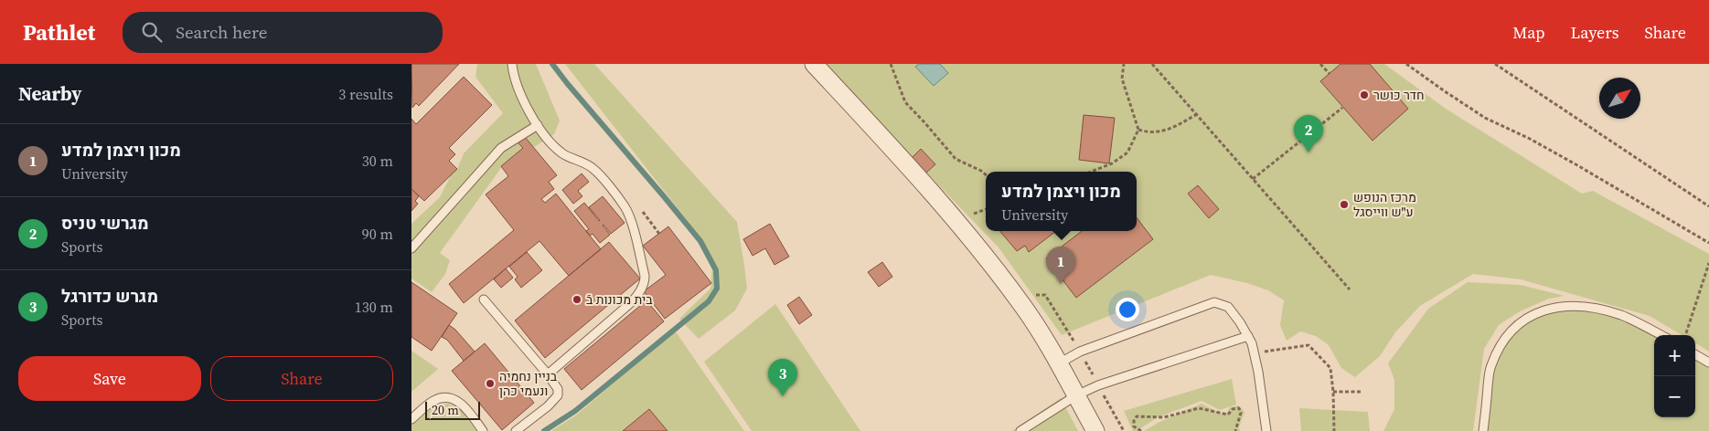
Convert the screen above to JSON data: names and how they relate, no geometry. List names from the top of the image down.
{
  "places": [
    "חדר כושר",
    "מרכז הנופש ע\"ש ווייסגל",
    "בית מכונות בֿ",
    "בניין נחמיה ונעמי כהן"
  ],
  "scale_bar": "20 m",
  "north": "top right",
  "page": {
    "header": "Pathlet",
    "search": "Search here",
    "nav": ["Map", "Layers", "Share"],
    "heading": ["Nearby", "3 results"],
    "pins": ["2", "1", "3"],
    "list": [
      {
        "mark": "1",
        "name": "מכון ויצמן למדע",
        "note": "University",
        "value": "30 m"
      },
      {
        "mark": "2",
        "name": "מגרשי טניס",
        "note": "Sports",
        "value": "90 m"
      },
      {
        "mark": "3",
        "name": "מגרש כדורגל",
        "note": "Sports",
        "value": "130 m"
      }
    ],
    "popup": ["מכון ויצמן למדע", "University"],
    "map_buttons": ["+", "−"],
    "buttons": ["Save", "Share"],
    "scale": "20 m"
  }
}
